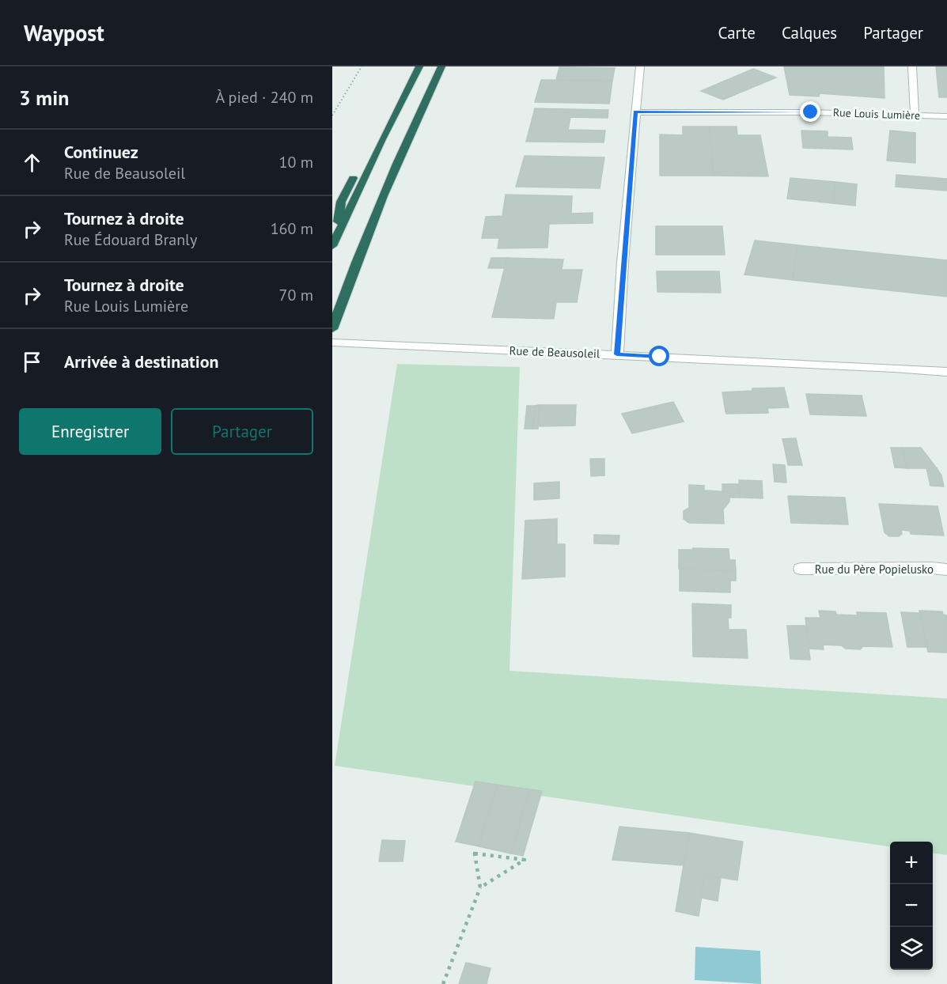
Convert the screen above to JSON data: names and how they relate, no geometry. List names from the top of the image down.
{
  "streets": {
    "street": ["Rue Louis Lumière", "Rue de Beausoleil", "Rue du Père Popielusko"]
  },
  "page": {
    "header": "Waypost",
    "nav": ["Carte", "Calques", "Partager"],
    "heading": ["3 min", "À pied · 240 m"],
    "list": [
      ["Continuez", "Rue de Beausoleil", "10 m"],
      ["Tournez à droite", "Rue Édouard Branly", "160 m"],
      ["Tournez à droite", "Rue Louis Lumière", "70 m"],
      "Arrivée à destination"
    ],
    "buttons": ["Enregistrer", "Partager"],
    "map_buttons": ["+", "−"]
  }
}
